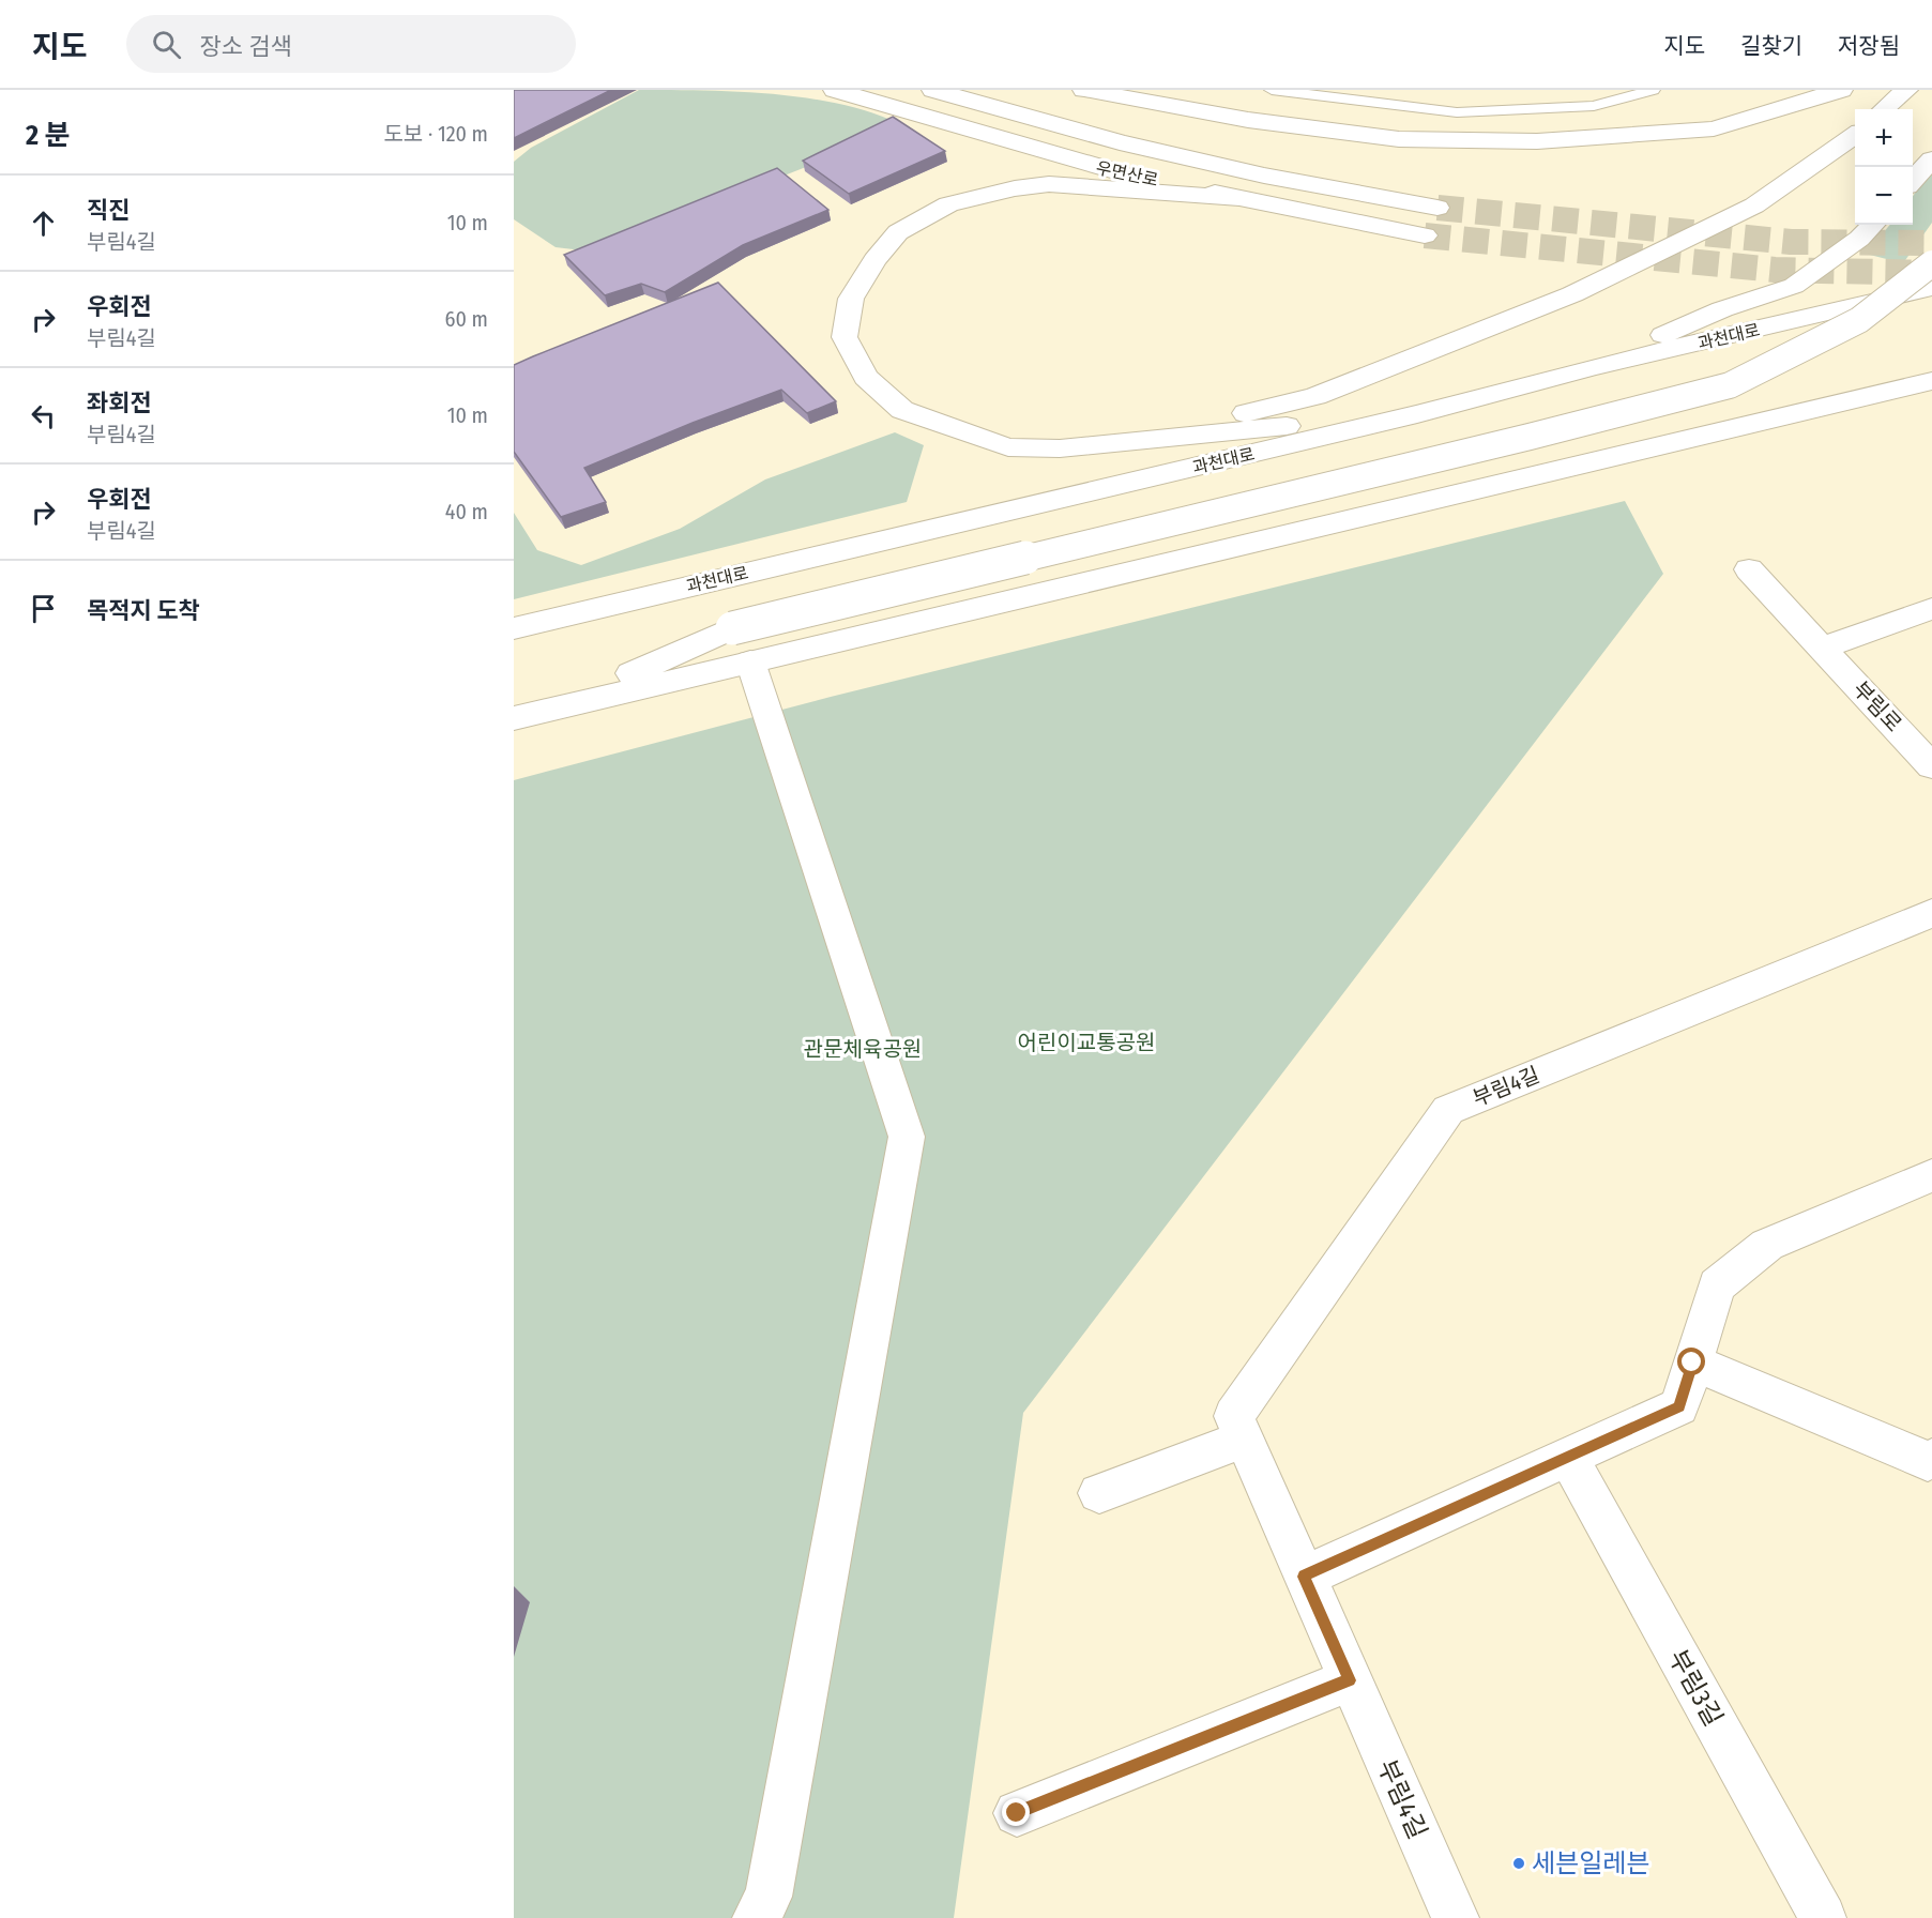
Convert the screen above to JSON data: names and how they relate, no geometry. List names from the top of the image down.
{
  "streets": {
    "main road": [
      "우면산로",
      "과천대로",
      "부림로",
      "부림4길",
      "부림3길"
    ]
  },
  "parks": ["어린이교통공원", "관문체육공원"],
  "places": ["세븐일레븐"],
  "page": {
    "header": "지도",
    "search": "장소 검색",
    "nav": ["지도", "길찾기", "저장됨"],
    "heading": ["2 분", "도보 · 120 m"],
    "map_buttons": ["+", "−"],
    "list": [
      ["직진", "부림4길", "10 m"],
      ["우회전", "부림4길", "60 m"],
      ["좌회전", "부림4길", "10 m"],
      ["우회전", "부림4길", "40 m"],
      "목적지 도착"
    ]
  }
}
